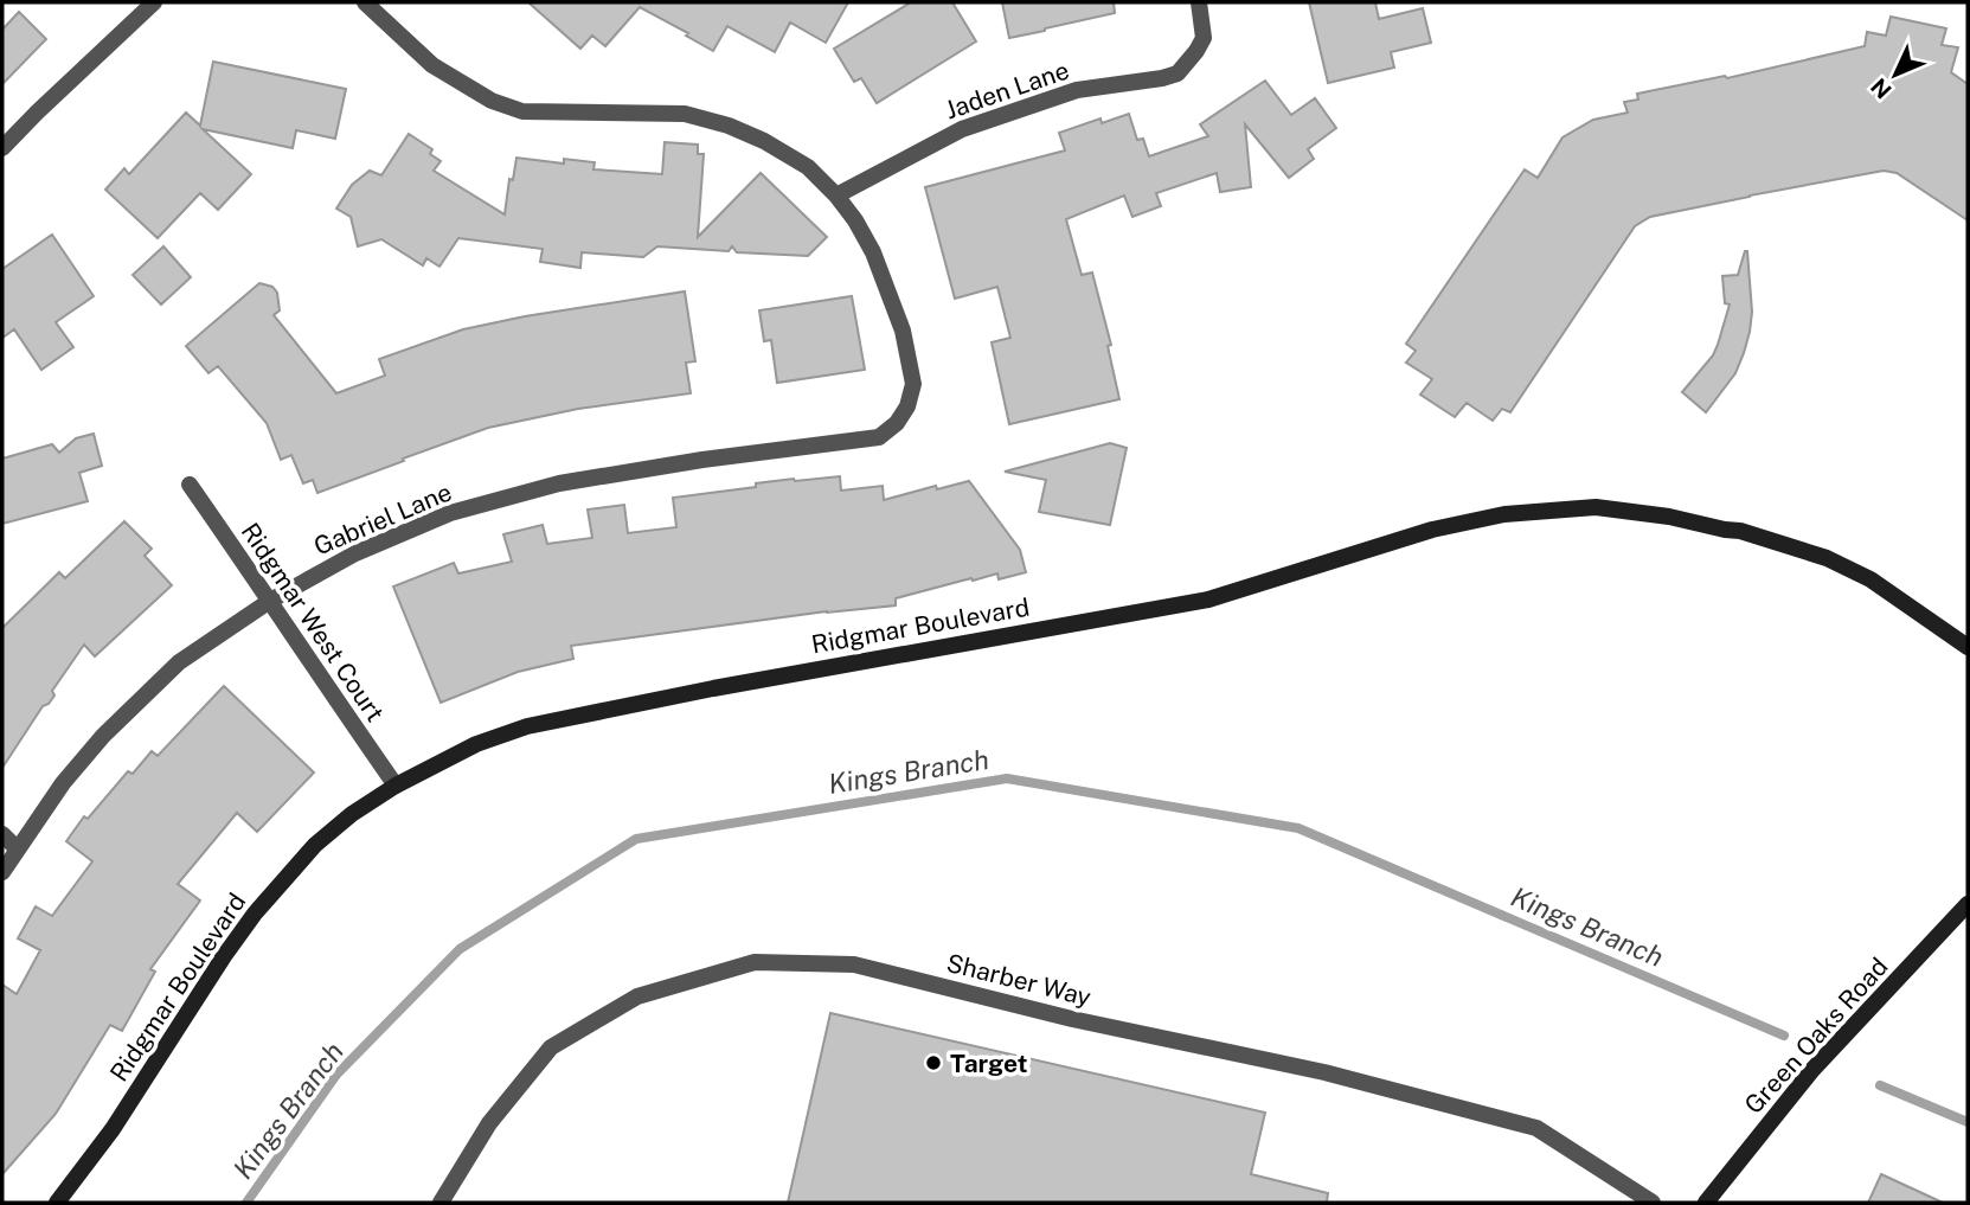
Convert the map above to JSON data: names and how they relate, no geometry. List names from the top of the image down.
{
  "streets": {
    "street": [
      "Jaden Lane",
      "Gabriel Lane",
      "Ridgmar West Court",
      "Ridgmar Boulevard",
      "Sharber Way",
      "Green Oaks Road"
    ]
  },
  "crossings": [
    ["Jaden Lane", "Gabriel Lane"],
    ["Gabriel Lane", "Ridgmar West Court"],
    ["Ridgmar West Court", "Ridgmar Boulevard"]
  ],
  "water": ["Kings Branch"],
  "places": ["Target"],
  "north": "bottom left"
}
